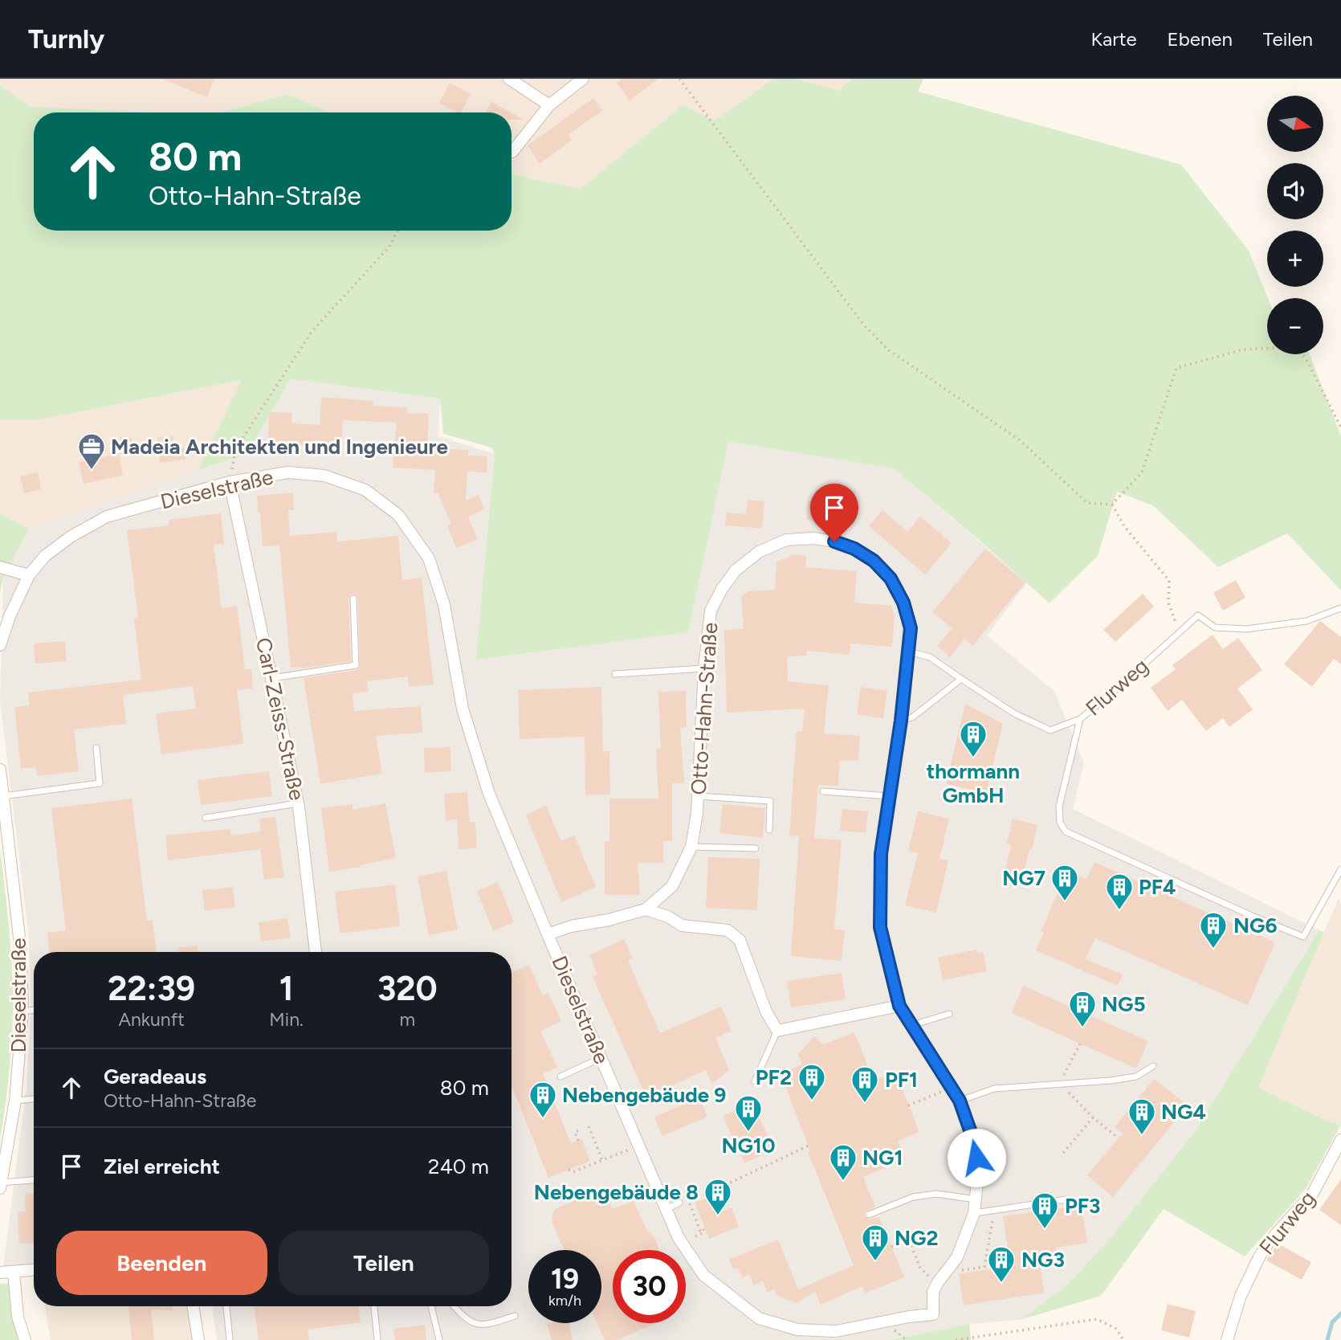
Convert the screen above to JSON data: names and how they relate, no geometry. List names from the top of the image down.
{
  "streets": {
    "street": [
      "Dieselstraße",
      "Flurweg",
      "Otto-Hahn-Straße",
      "Carl-Zeiss-Straße"
    ]
  },
  "crossings": [
    ["Dieselstraße", "Otto-Hahn-Straße"],
    ["Dieselstraße", "Carl-Zeiss-Straße"]
  ],
  "places": {
    "office": ["Madeia Architekten und Ingenieure"],
    "building": [
      "thormann GmbH",
      "NG7",
      "PF4",
      "NG6",
      "NG5",
      "PF2",
      "PF1",
      "Nebengebäude 9",
      "NG10",
      "NG4",
      "NG1",
      "Nebengebäude 8",
      "PF3",
      "NG2",
      "NG3"
    ]
  },
  "north": "right",
  "page": {
    "header": "Turnly",
    "nav": ["Karte", "Ebenen", "Teilen"],
    "map_buttons": ["+", "−"],
    "turn": ["80 m", "Otto-Hahn-Straße"],
    "eta": [
      "22:39",
      "Ankunft",
      "1",
      "Min.",
      "320",
      "m"
    ],
    "list": [
      {
        "name": "Geradeaus",
        "note": "Otto-Hahn-Straße",
        "value": "80 m"
      },
      {
        "name": "Ziel erreicht",
        "value": "240 m"
      }
    ],
    "buttons": ["Beenden", "Teilen"],
    "speed": "19 km/h",
    "limit": "30"
  }
}
